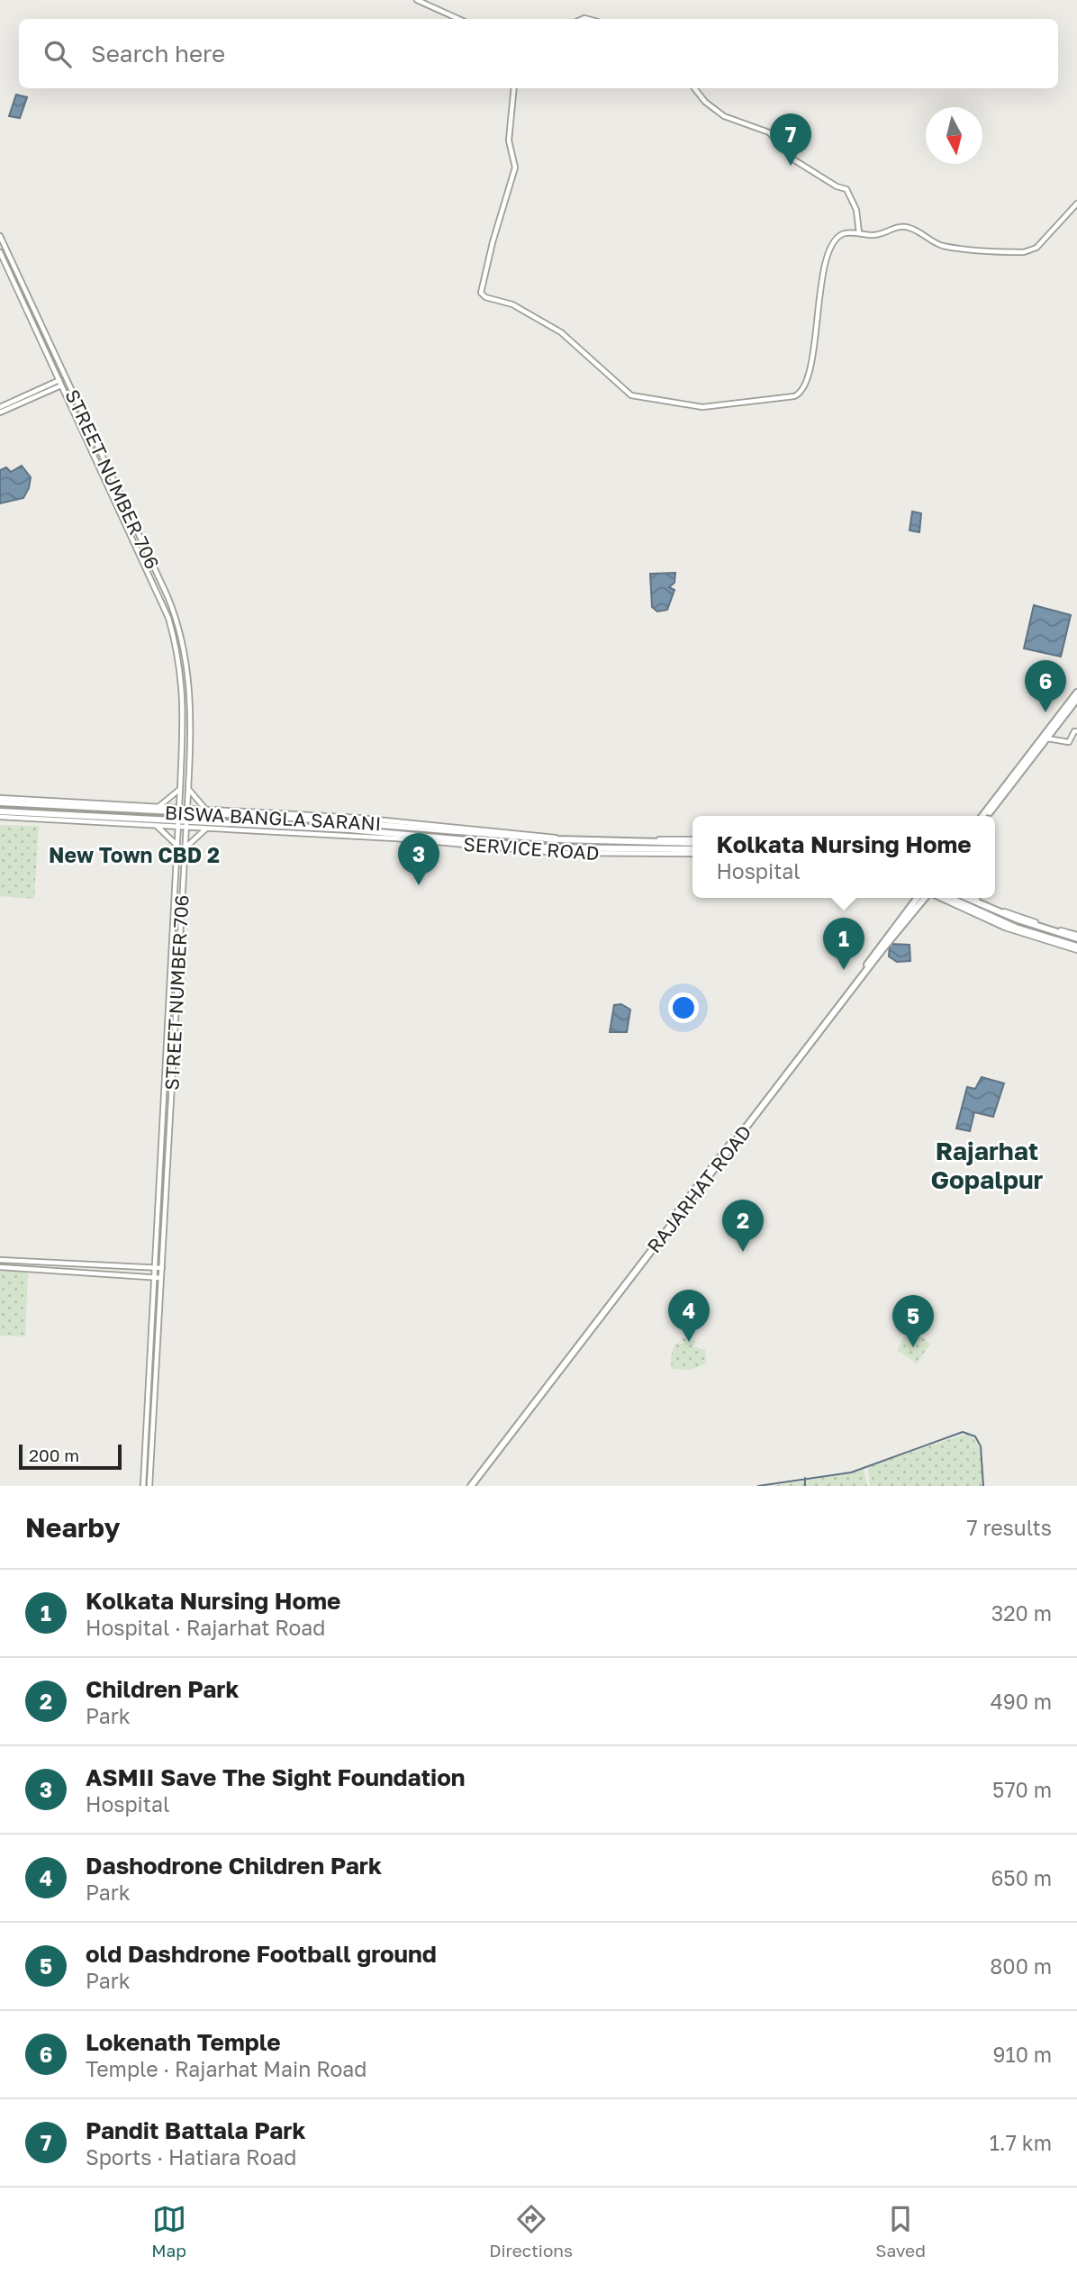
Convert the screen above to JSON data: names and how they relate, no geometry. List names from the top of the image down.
{
  "streets": {
    "main road": ["BISWA BANGLA SARANI", "RAJARHAT ROAD"],
    "street": ["STREET NUMBER 706", "SERVICE ROAD"]
  },
  "crossings": [
    ["STREET NUMBER 706", "BISWA BANGLA SARANI"],
    ["STREET NUMBER 706", "SERVICE ROAD"],
    ["BISWA BANGLA SARANI", "SERVICE ROAD"]
  ],
  "districts": ["New Town CBD 2", "Rajarhat Gopalpur"],
  "scale_bar": "200 m",
  "north": "bottom",
  "page": {
    "search": "Search here",
    "pins": [
      "7",
      "6",
      "3",
      "1",
      "2",
      "4",
      "5"
    ],
    "popup": ["Kolkata Nursing Home", "Hospital"],
    "scale": "200 m",
    "heading": ["Nearby", "7 results"],
    "list": [
      {
        "mark": "1",
        "name": "Kolkata Nursing Home",
        "note": "Hospital · Rajarhat Road",
        "value": "320 m"
      },
      {
        "mark": "2",
        "name": "Children Park",
        "note": "Park",
        "value": "490 m"
      },
      {
        "mark": "3",
        "name": "ASMII Save The Sight Foundation",
        "note": "Hospital",
        "value": "570 m"
      },
      {
        "mark": "4",
        "name": "Dashodrone Children Park",
        "note": "Park",
        "value": "650 m"
      },
      {
        "mark": "5",
        "name": "old Dashdrone Football ground",
        "note": "Park",
        "value": "800 m"
      },
      {
        "mark": "6",
        "name": "Lokenath Temple",
        "note": "Temple · Rajarhat Main Road",
        "value": "910 m"
      },
      {
        "mark": "7",
        "name": "Pandit Battala Park",
        "note": "Sports · Hatiara Road",
        "value": "1.7 km"
      }
    ],
    "nav": ["Map", "Directions", "Saved"]
  }
}
